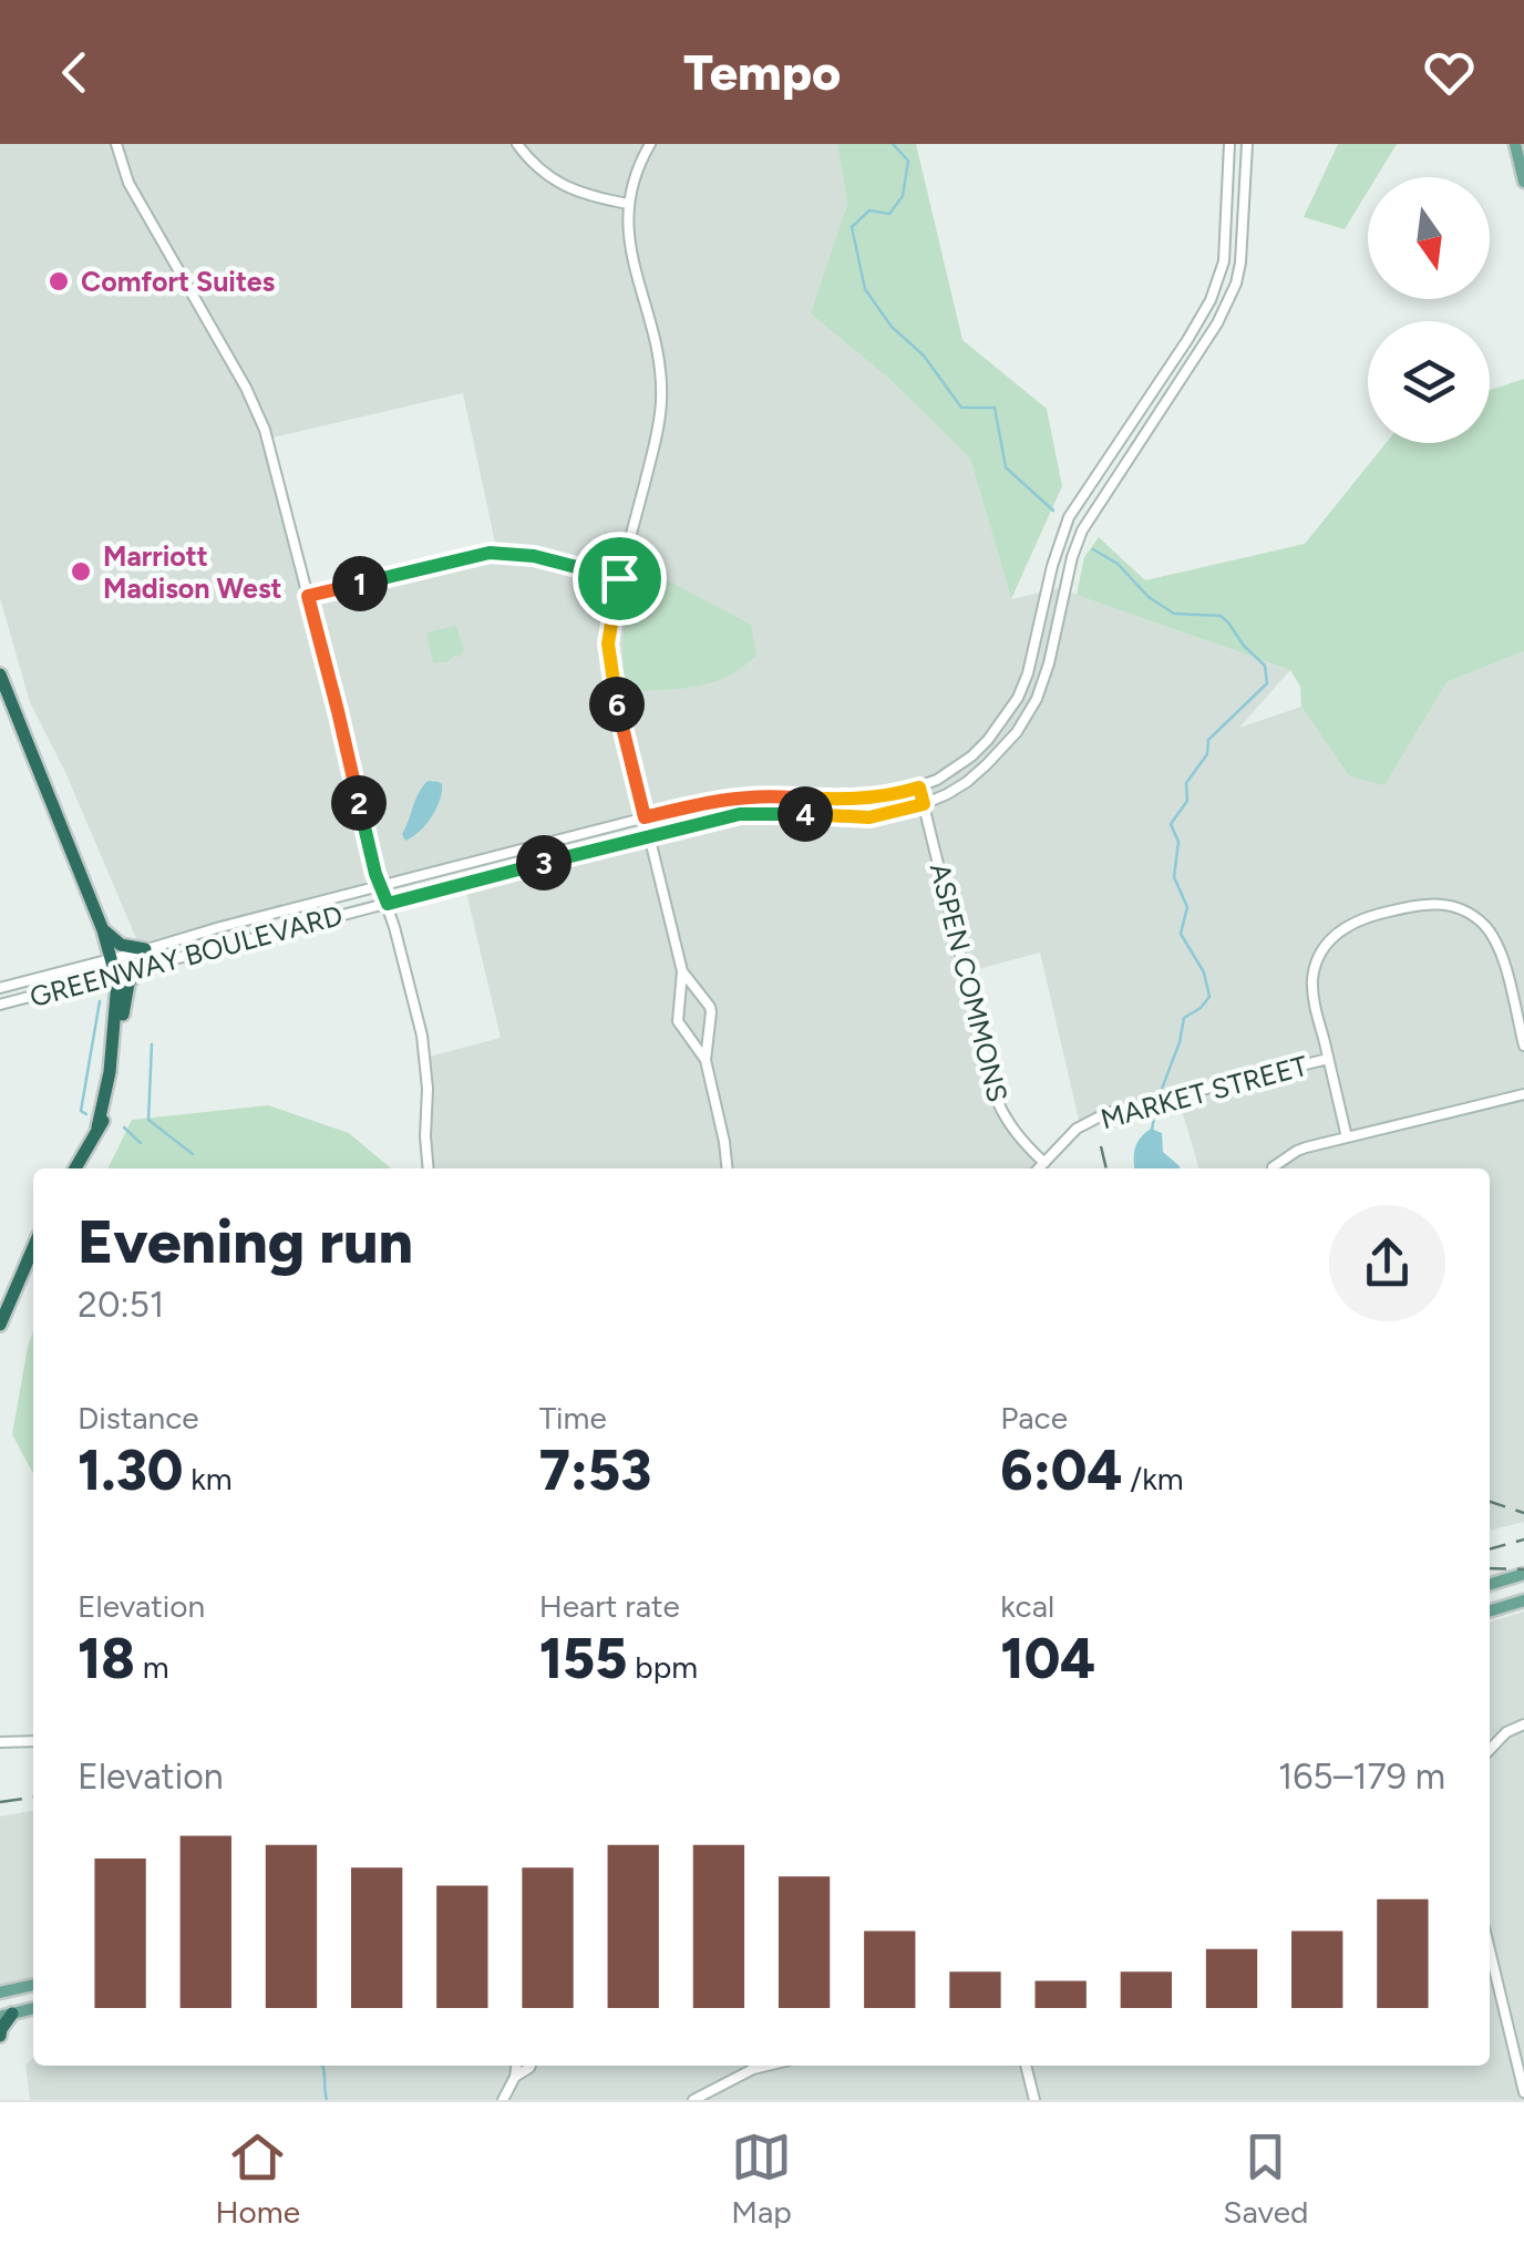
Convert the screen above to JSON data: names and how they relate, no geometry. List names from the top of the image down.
{
  "streets": {
    "street": ["GREENWAY BOULEVARD", "ASPEN COMMONS", "MARKET STREET"]
  },
  "crossings": [
    ["GREENWAY BOULEVARD", "ASPEN COMMONS"],
    ["ASPEN COMMONS", "MARKET STREET"]
  ],
  "places": ["Comfort Suites", "Marriott Madison West"],
  "north": "bottom",
  "page": {
    "header": "Tempo",
    "pins": [
      "1",
      "6",
      "2",
      "4",
      "3"
    ],
    "heading": ["Evening run", "20:51"],
    "stats": [
      ["Distance", "1.30 km"],
      ["Time", "7:53"],
      ["Pace", "6:04 /km"],
      ["Elevation", "18 m"],
      ["Heart rate", "155 bpm"],
      ["kcal", "104"]
    ],
    "chart": ["Elevation", "165–179 m"],
    "tabs": ["Home", "Map", "Saved"]
  }
}
